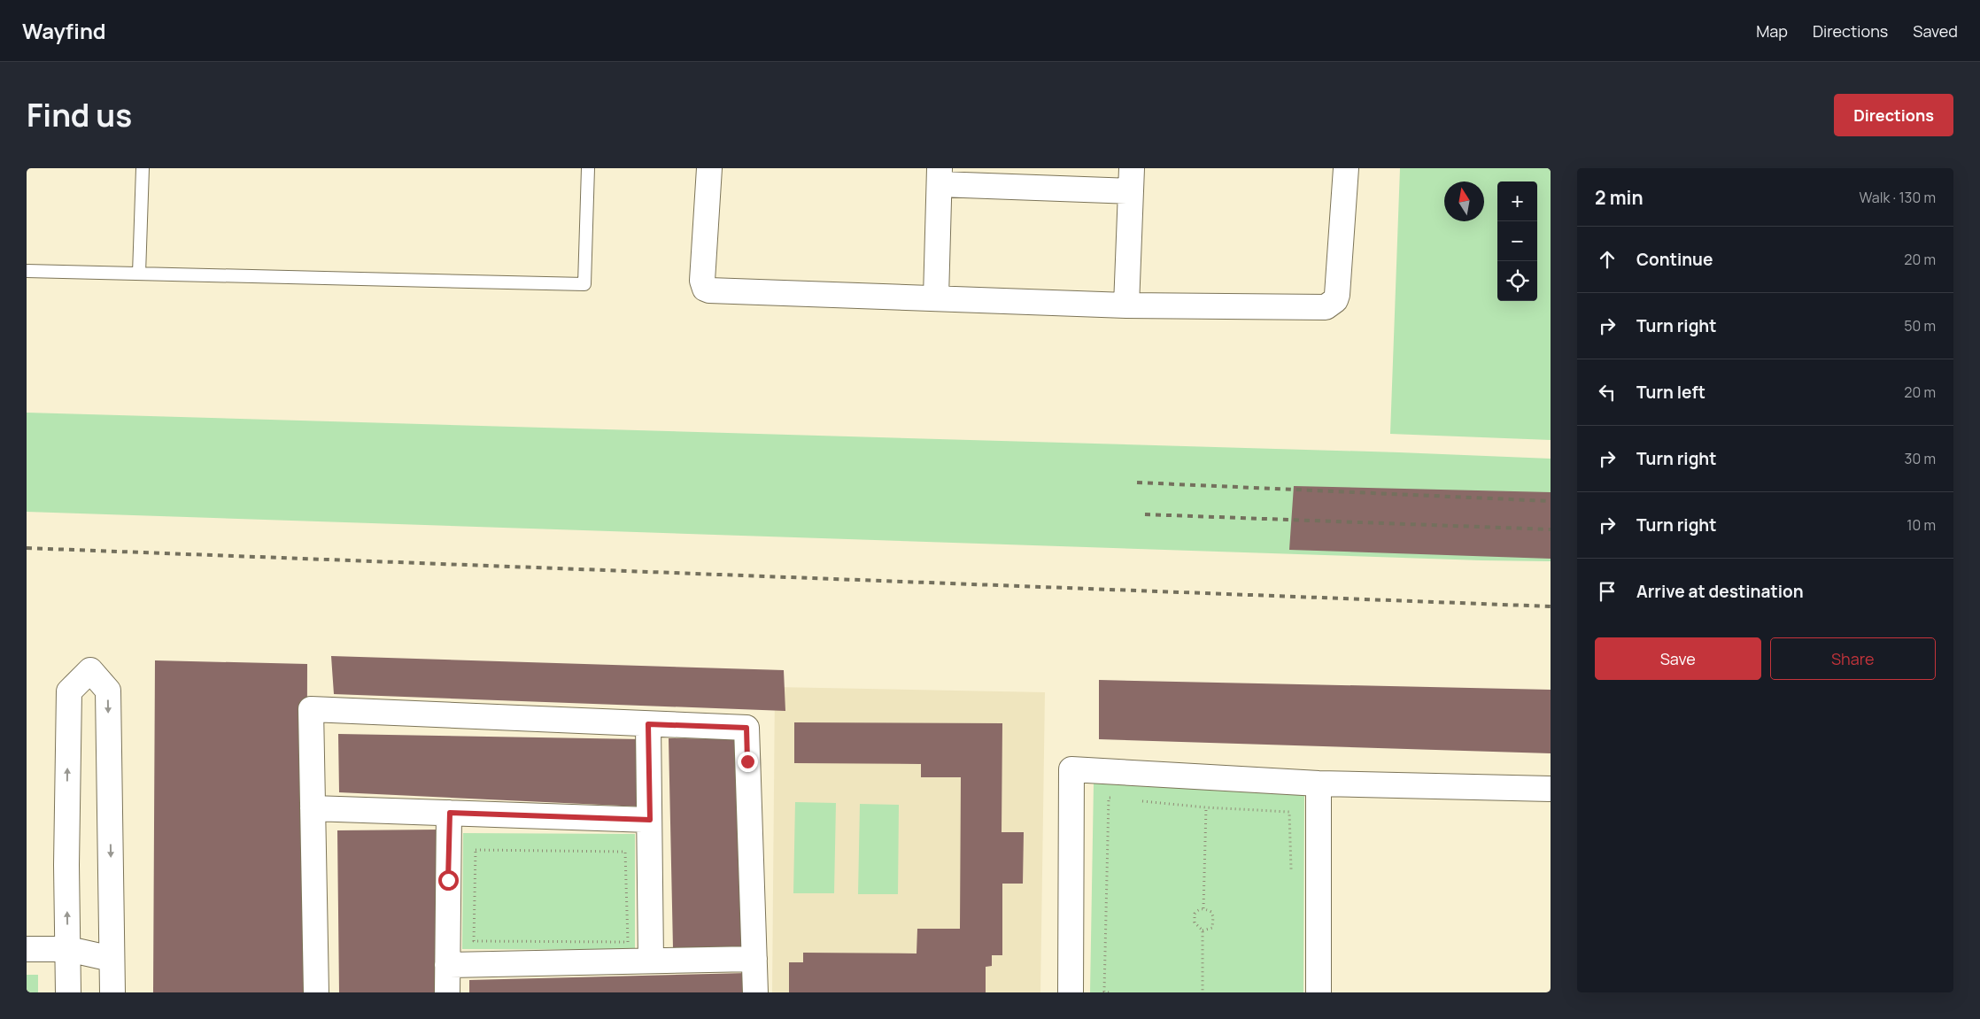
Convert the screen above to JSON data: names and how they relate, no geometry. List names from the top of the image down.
{
  "north": "top",
  "page": {
    "header": "Wayfind",
    "nav": ["Map", "Directions", "Saved"],
    "title": "Find us",
    "buttons": [
      "Directions",
      ["Save", "Share"]
    ],
    "heading": ["2 min", "Walk · 130 m"],
    "map_buttons": ["+", "−"],
    "list": [
      ["Continue", "20 m"],
      ["Turn right", "50 m"],
      ["Turn left", "20 m"],
      ["Turn right", "30 m"],
      ["Turn right", "10 m"],
      "Arrive at destination"
    ]
  }
}
